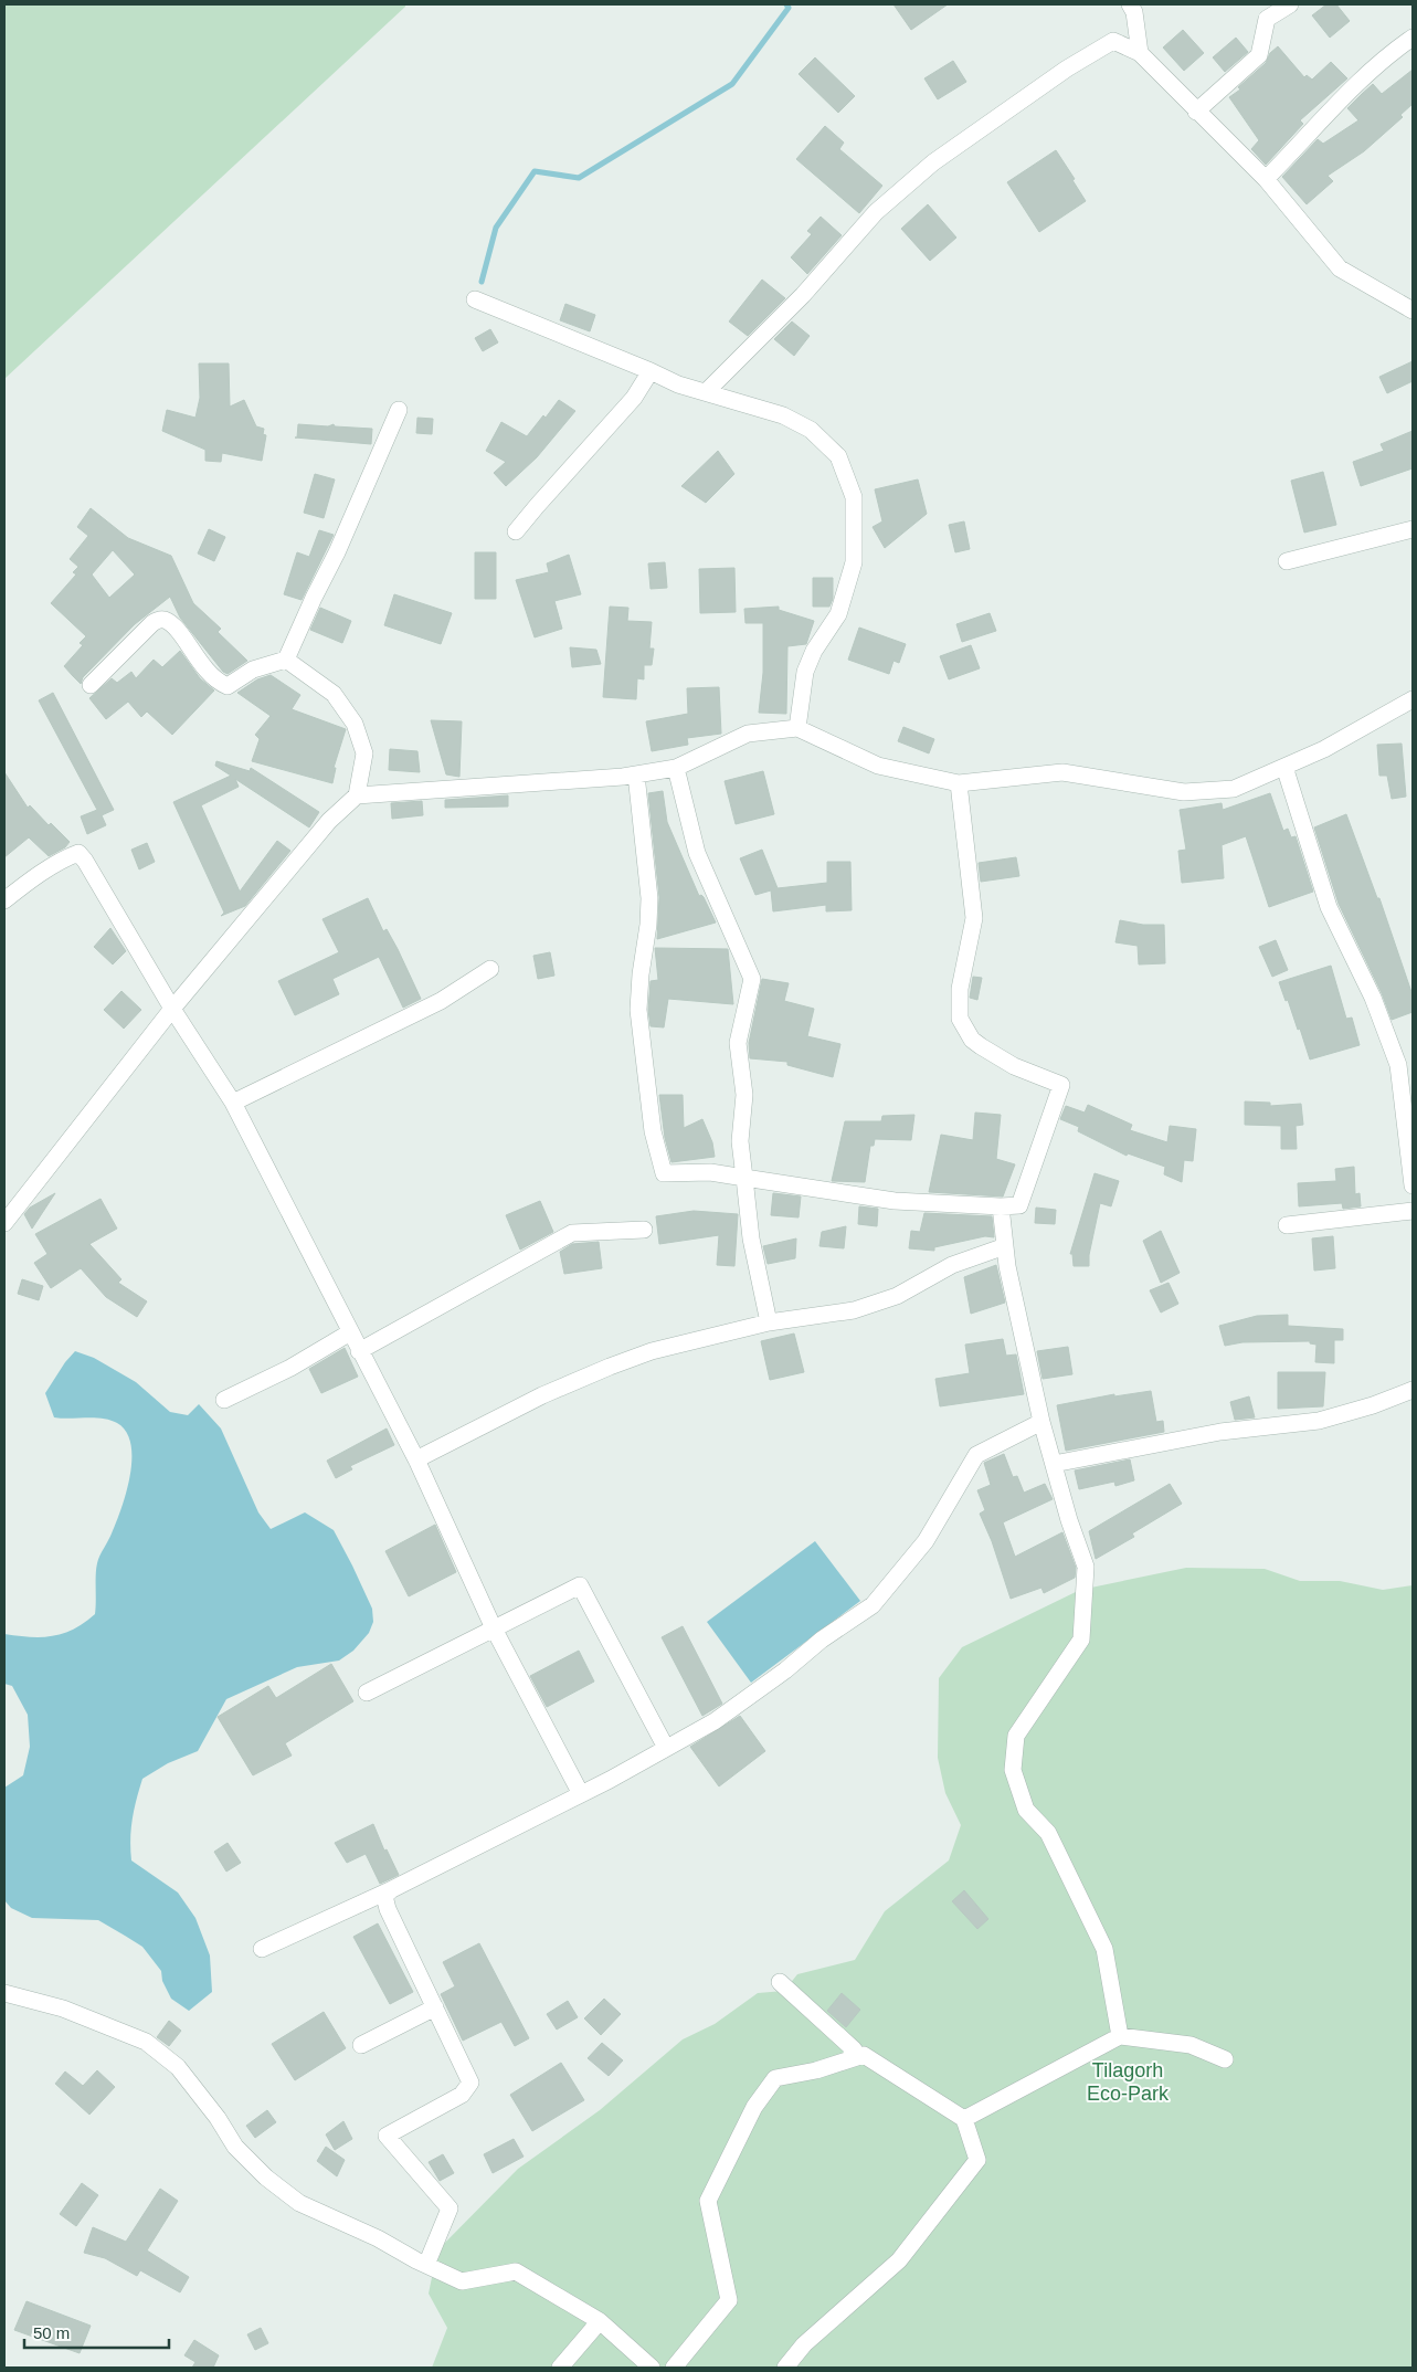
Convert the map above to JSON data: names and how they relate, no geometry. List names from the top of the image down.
{
  "parks": ["Tilagorh Eco-Park"],
  "scale_bar": "50 m"
}
